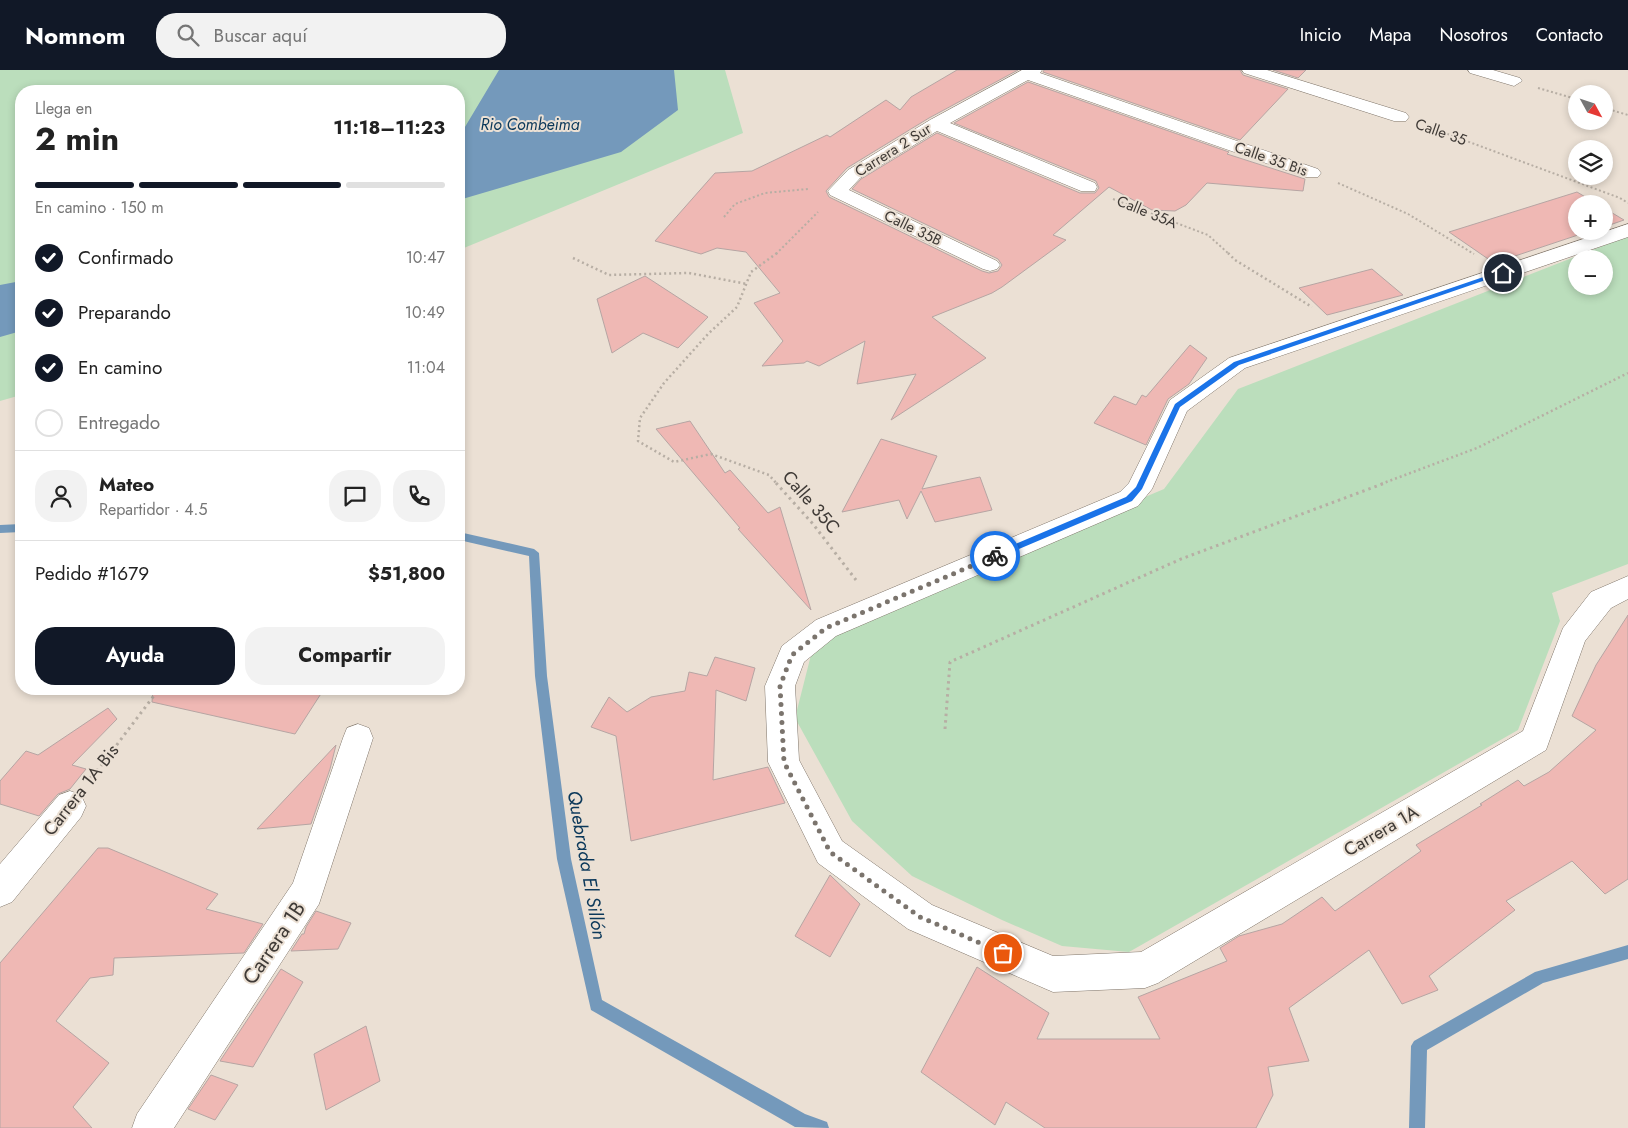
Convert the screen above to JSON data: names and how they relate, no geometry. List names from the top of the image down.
{
  "streets": {
    "street": [
      "Calle 35",
      "Carrera 2 Sur",
      "Calle 35 Bis",
      "Calle 35B",
      "Carrera 1A Bis",
      "Carrera 1A",
      "Carrera 1B"
    ],
    "path": ["Calle 35A", "Calle 35C"]
  },
  "crossings": [
    ["Carrera 2 Sur", "Calle 35 Bis"],
    ["Carrera 2 Sur", "Calle 35B"],
    ["Carrera 2 Sur", "Calle 35C"],
    ["Calle 35C", "Carrera 1A"]
  ],
  "water": ["Rio Combeima", "Quebrada El Sillón"],
  "north": "bottom right",
  "page": {
    "header": "Nomnom",
    "search": "Buscar aquí",
    "nav": [
      "Inicio",
      "Mapa",
      "Nosotros",
      "Contacto"
    ],
    "map_buttons": ["+", "−"],
    "heading": ["2 min", "Llega en", "11:18–11:23"],
    "panel": [
      "Mateo",
      "Repartidor · 4.5",
      "Pedido #1679",
      "$51,800"
    ],
    "bar": "En camino · 150 m",
    "list": [
      ["Confirmado", "10:47"],
      ["Preparando", "10:49"],
      ["En camino", "11:04"],
      "Entregado"
    ],
    "buttons": ["Ayuda", "Compartir"]
  }
}
